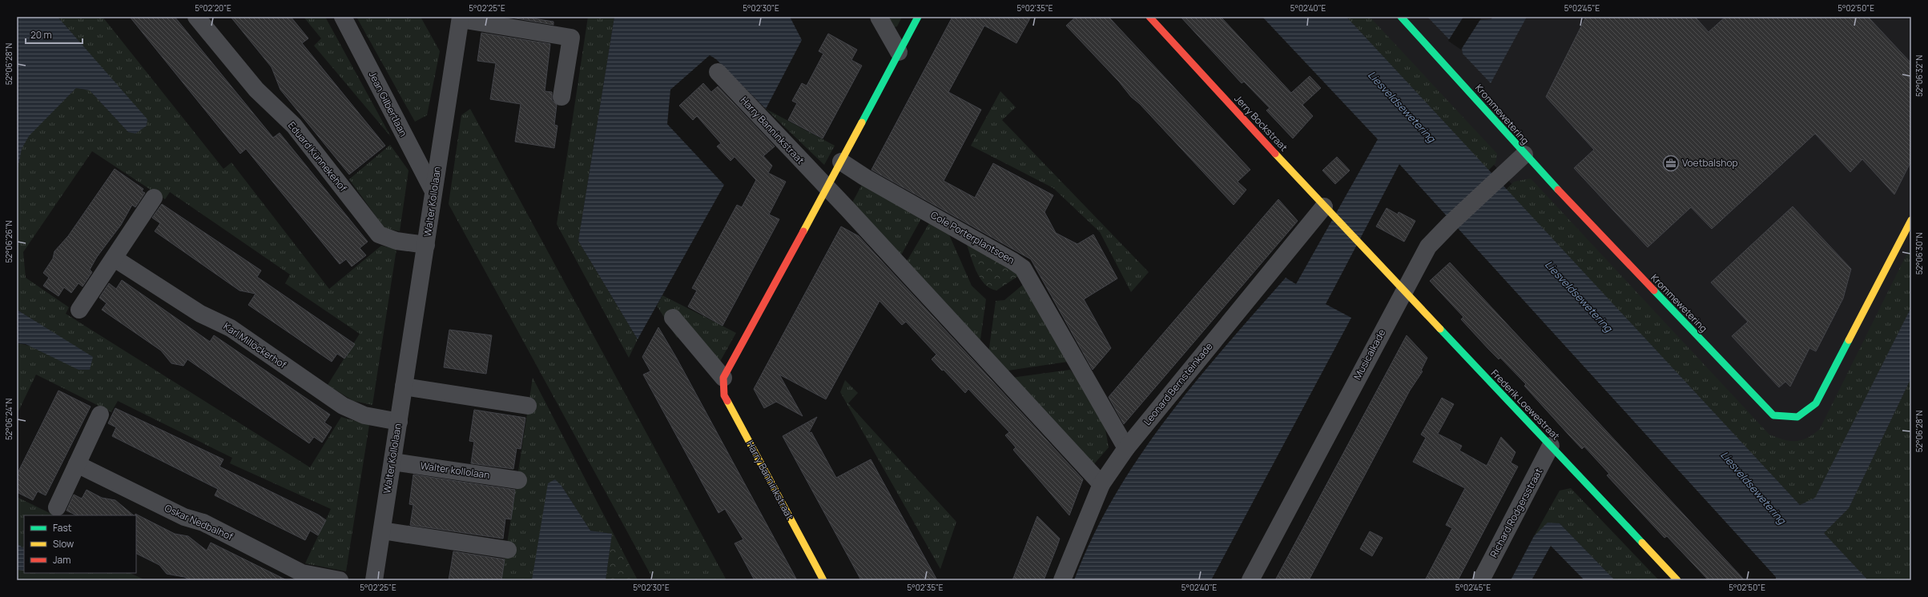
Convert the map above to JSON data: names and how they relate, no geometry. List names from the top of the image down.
{
  "streets": {
    "street": [
      "Jean Gilbertlaan",
      "Krommewetering",
      "Jerry Bockstraat",
      "Harry Banninkstraat",
      "Eduard Künnekehof",
      "Walter Kollolaan",
      "Cole Porterplantsoen",
      "Karl Millöckerhof",
      "Musicalkade",
      "Leonard Bernsteinkade",
      "Frederik Loewestraat",
      "Walter kollolaan",
      "Richard Rodgersstraat",
      "Oskar Nedbalhof"
    ]
  },
  "crossings": [
    ["Jean Gilbertlaan", "Walter Kollolaan"],
    ["Krommewetering", "Musicalkade"],
    ["Jerry Bockstraat", "Leonard Bernsteinkade"],
    ["Jerry Bockstraat", "Frederik Loewestraat"],
    ["Eduard Künnekehof", "Walter Kollolaan"],
    ["Walter Kollolaan", "Karl Millöckerhof"],
    ["Walter Kollolaan", "Walter kollolaan"],
    ["Cole Porterplantsoen", "Leonard Bernsteinkade"],
    ["Musicalkade", "Frederik Loewestraat"],
    ["Frederik Loewestraat", "Richard Rodgersstraat"]
  ],
  "water": ["Liesveldsewetering"],
  "places": {
    "office": ["Voetbalshop"]
  },
  "legend": ["Fast", "Slow", "Jam"],
  "scale_bar": "20 m",
  "coordinates": [
    "5°02'20\"E",
    "5°02'25\"E",
    "5°02'30\"E",
    "5°02'35\"E",
    "5°02'40\"E",
    "5°02'45\"E",
    "5°02'50\"E",
    "52°06'28\"N",
    "52°06'32\"N",
    "52°06'26\"N",
    "52°06'30\"N",
    "52°06'24\"N"
  ]
}
